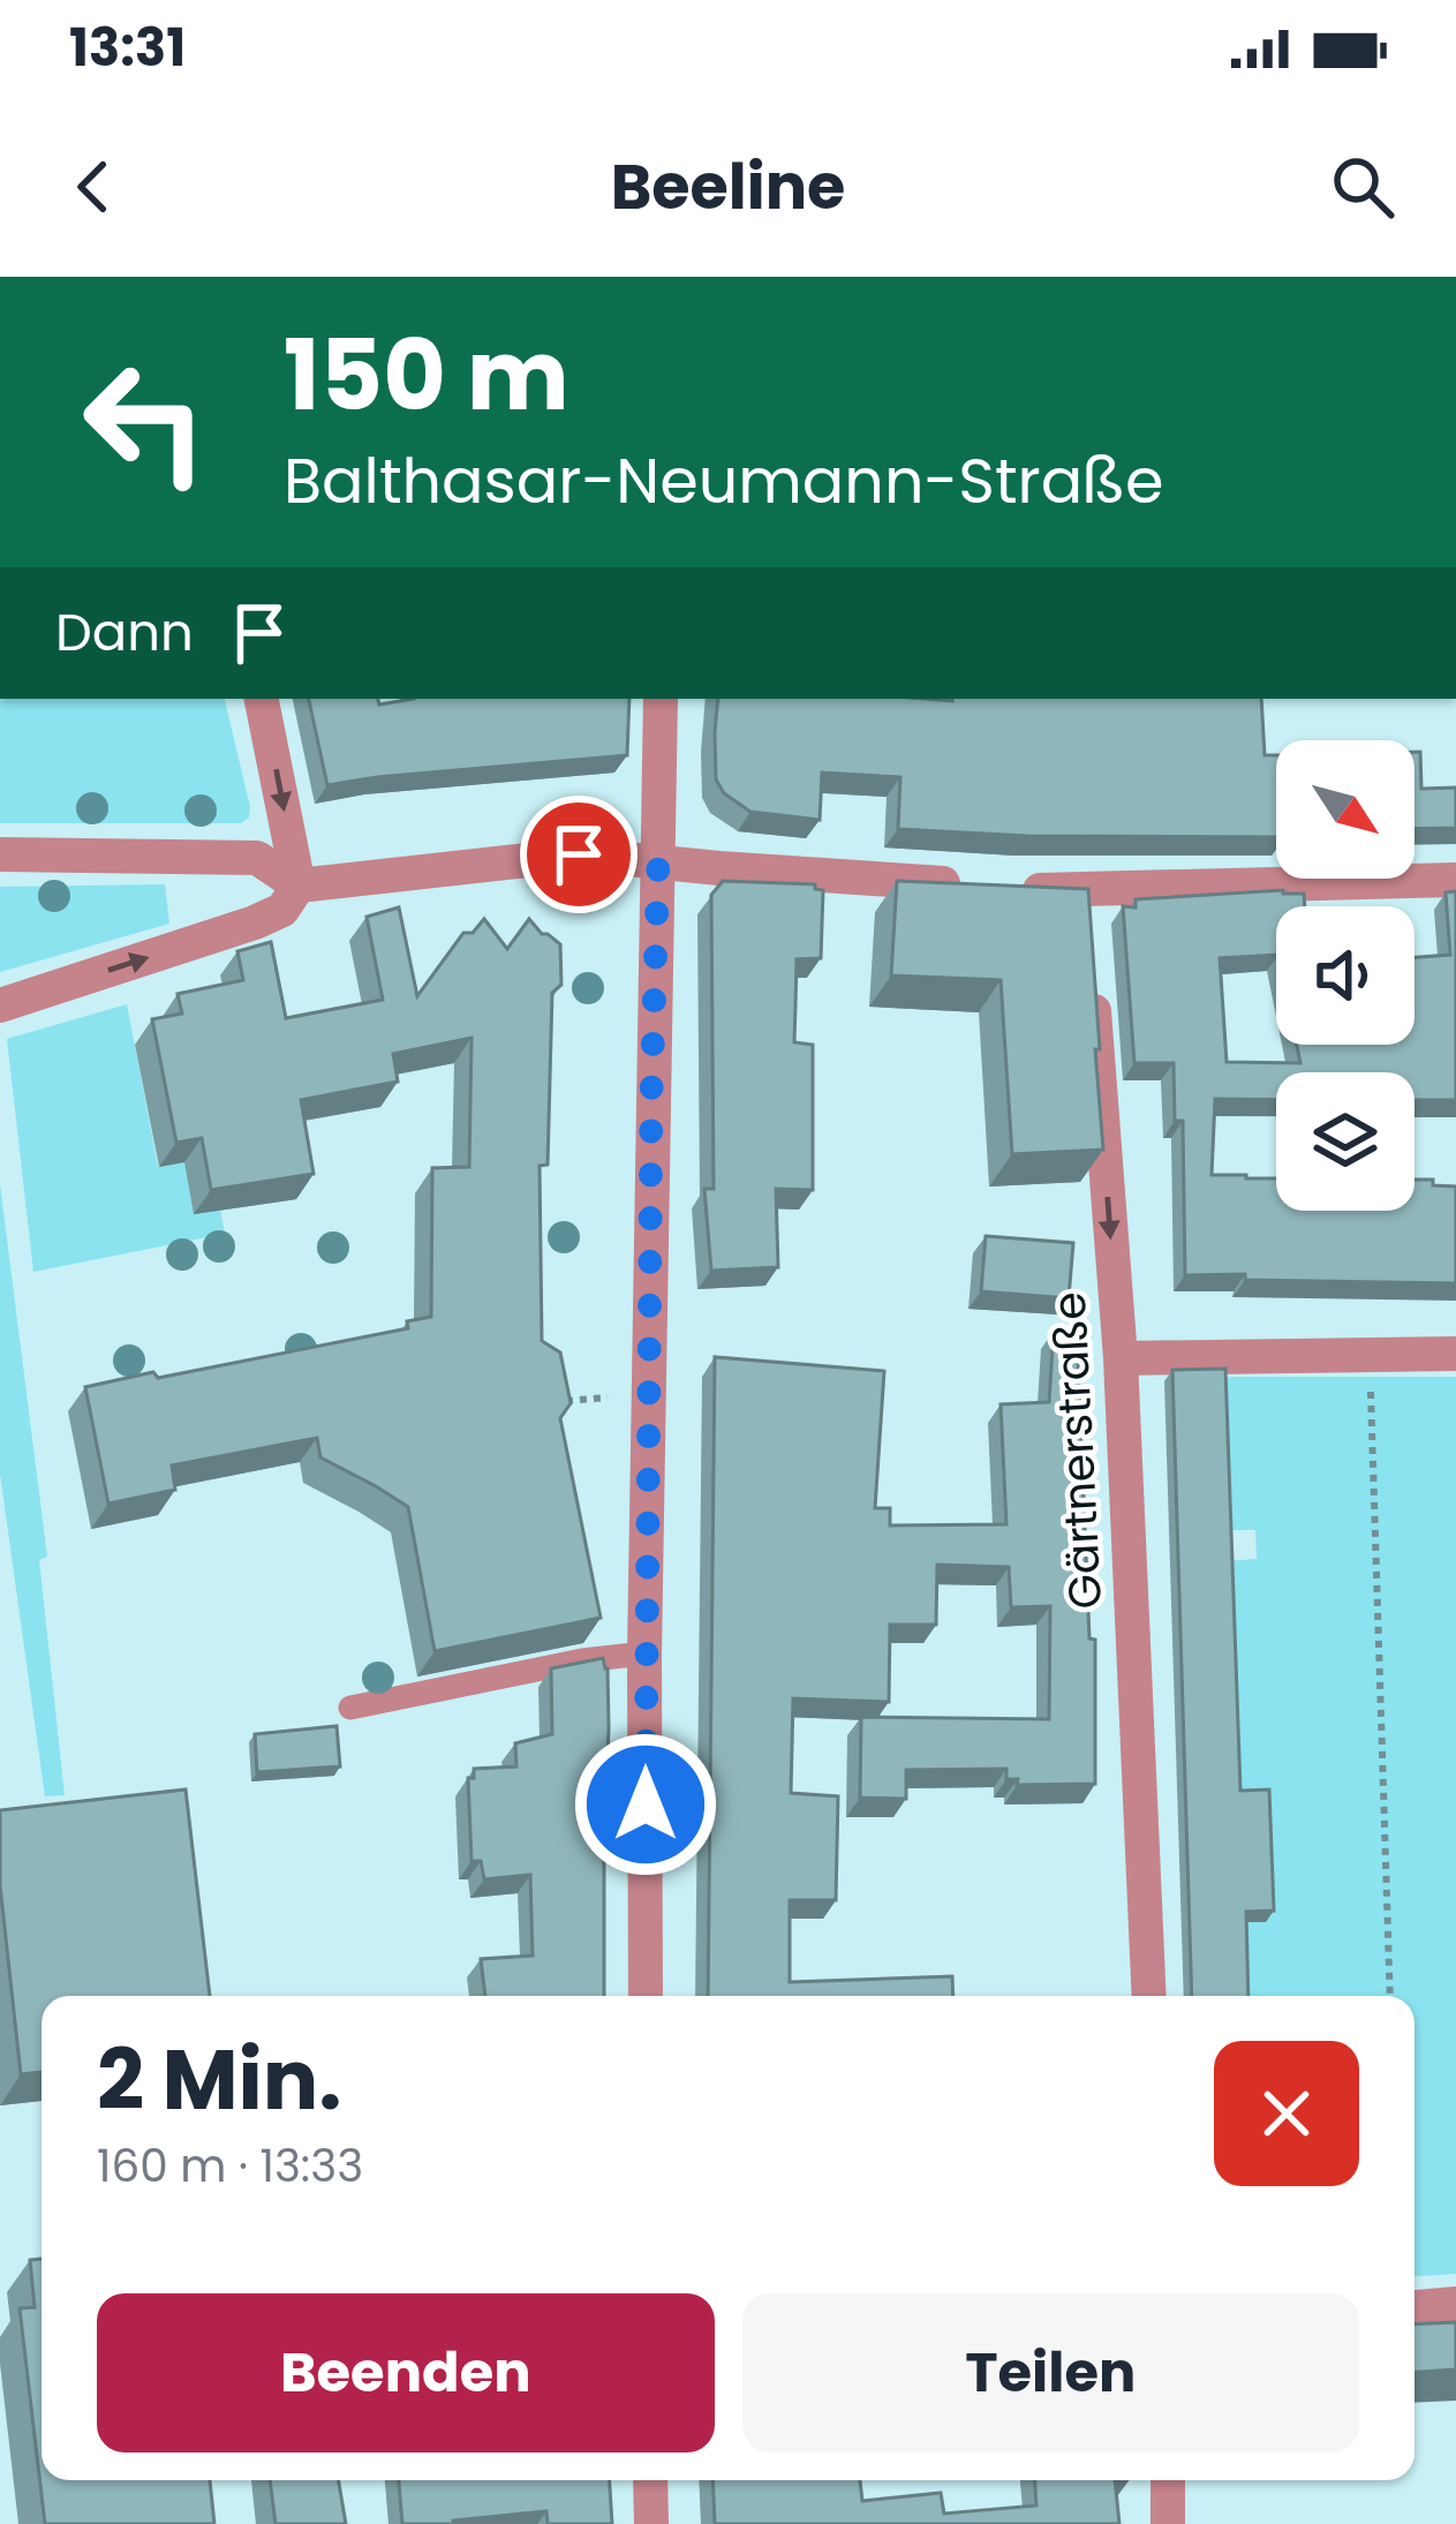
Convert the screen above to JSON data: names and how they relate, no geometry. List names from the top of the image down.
{
  "streets": {
    "street": ["Gärtnerstraße"]
  },
  "one_way": ["Gärtnerstraße"],
  "north": "bottom right",
  "page": {
    "status": "13:31",
    "header": "Beeline",
    "turn": ["150 m", "Balthasar-Neumann-Straße"],
    "then": "Dann",
    "heading": ["2 Min.", "160 m · 13:33"],
    "buttons": ["Beenden", "Teilen"]
  }
}
